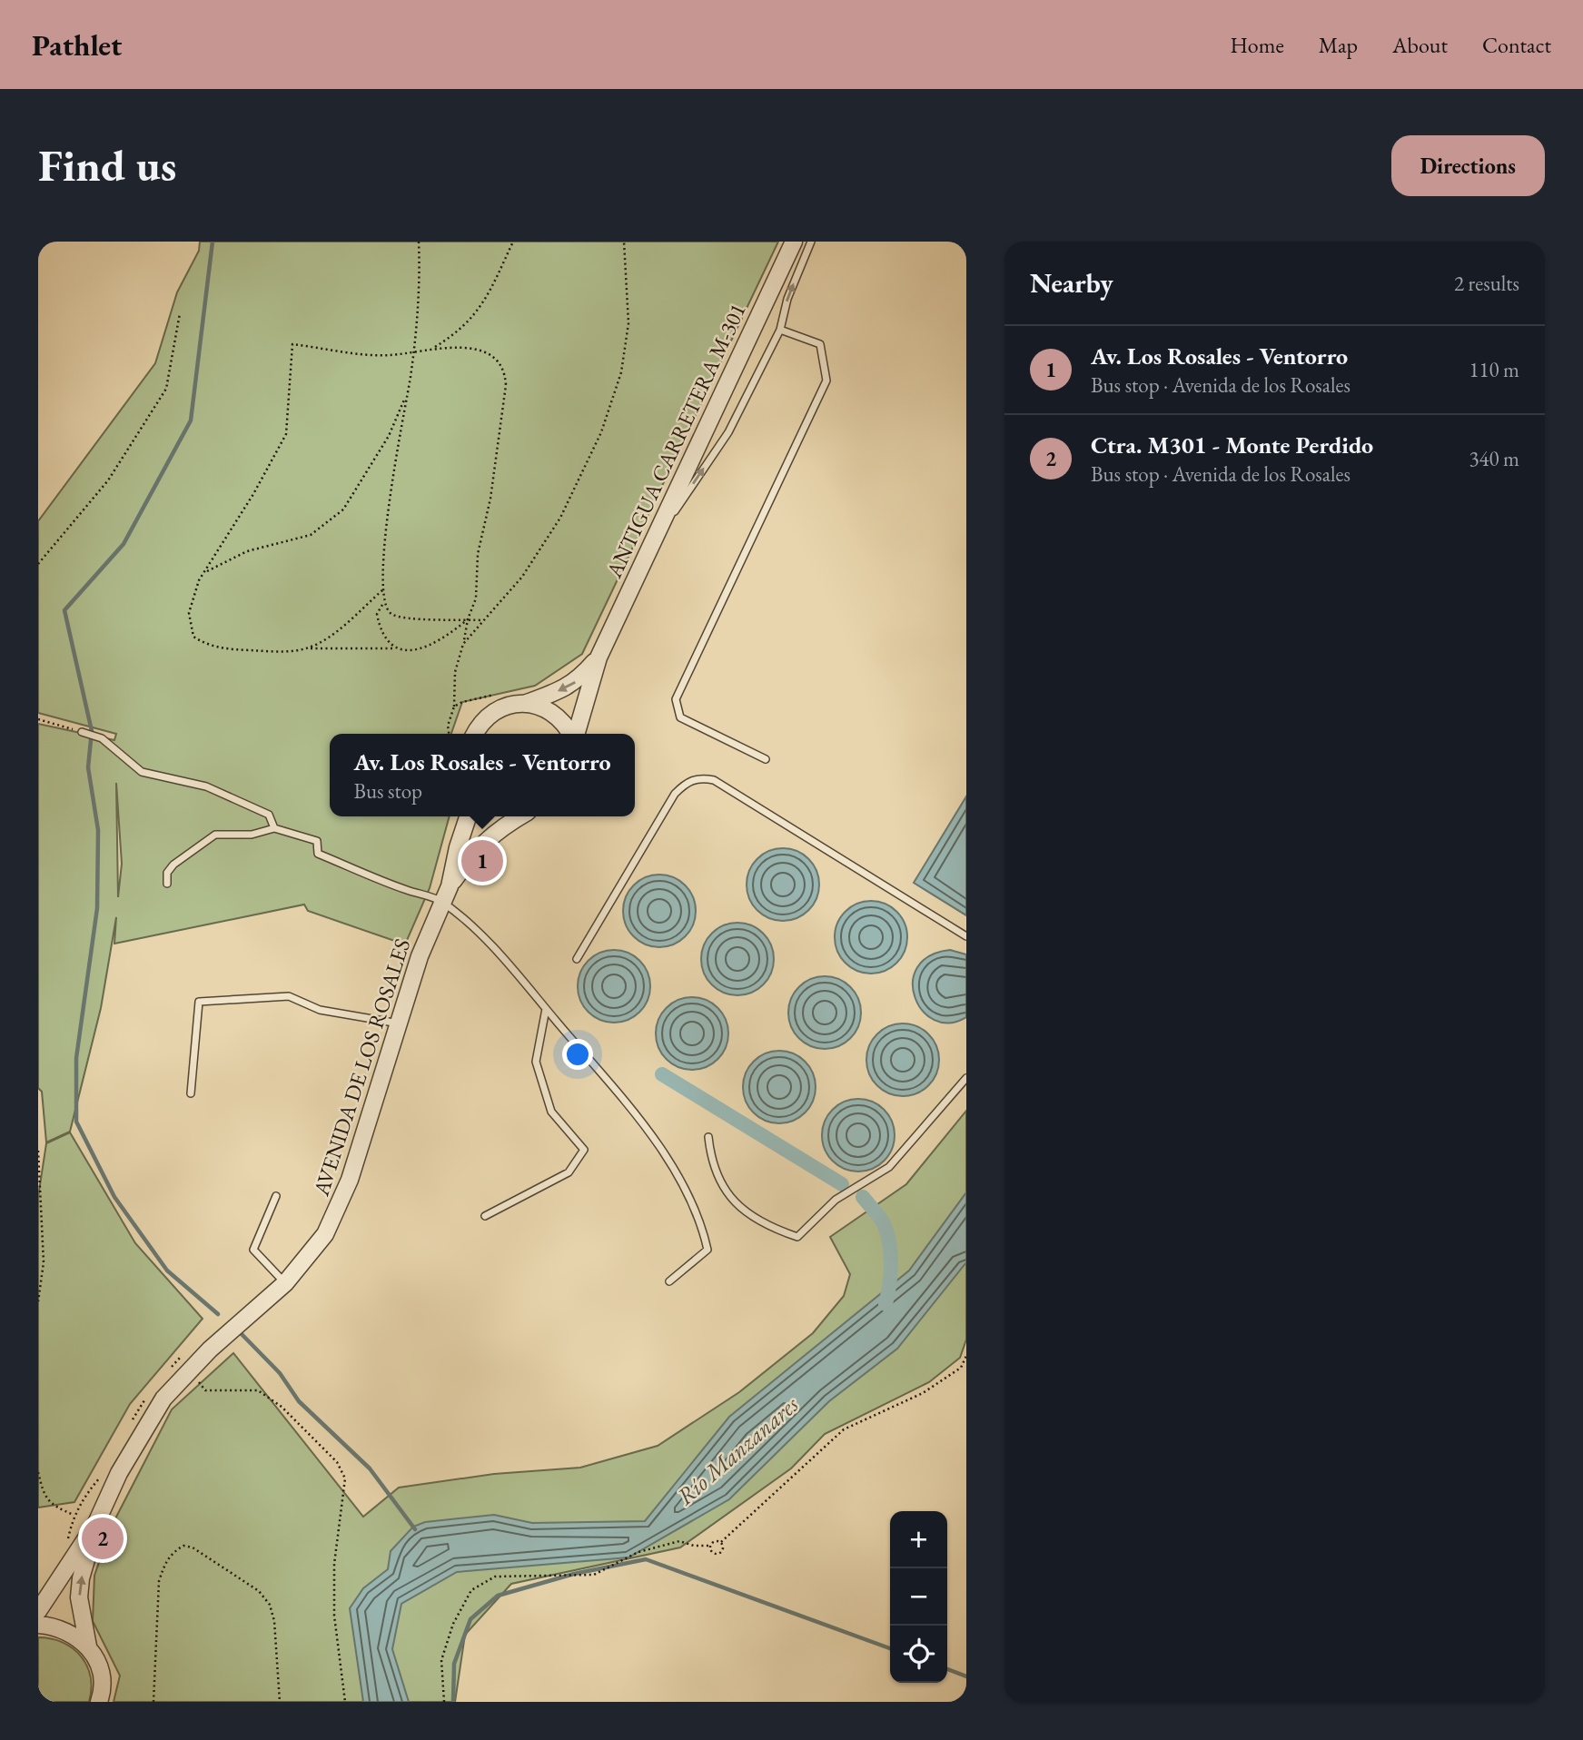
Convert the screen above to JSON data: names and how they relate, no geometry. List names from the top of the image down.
{
  "streets": {
    "street": ["ANTIGUA CARRETERA M-301", "AVENIDA DE LOS ROSALES"]
  },
  "water": ["Río Manzanares"],
  "page": {
    "header": "Pathlet",
    "nav": [
      "Home",
      "Map",
      "About",
      "Contact"
    ],
    "buttons": "Directions",
    "title": "Find us",
    "heading": ["Nearby", "2 results"],
    "list": [
      {
        "mark": "1",
        "name": "Av. Los Rosales - Ventorro",
        "note": "Bus stop · Avenida de los Rosales",
        "value": "110 m"
      },
      {
        "mark": "2",
        "name": "Ctra. M301 - Monte Perdido",
        "note": "Bus stop · Avenida de los Rosales",
        "value": "340 m"
      }
    ],
    "popup": ["Av. Los Rosales - Ventorro", "Bus stop"],
    "pins": ["1", "2"],
    "map_buttons": ["+", "−"]
  }
}
